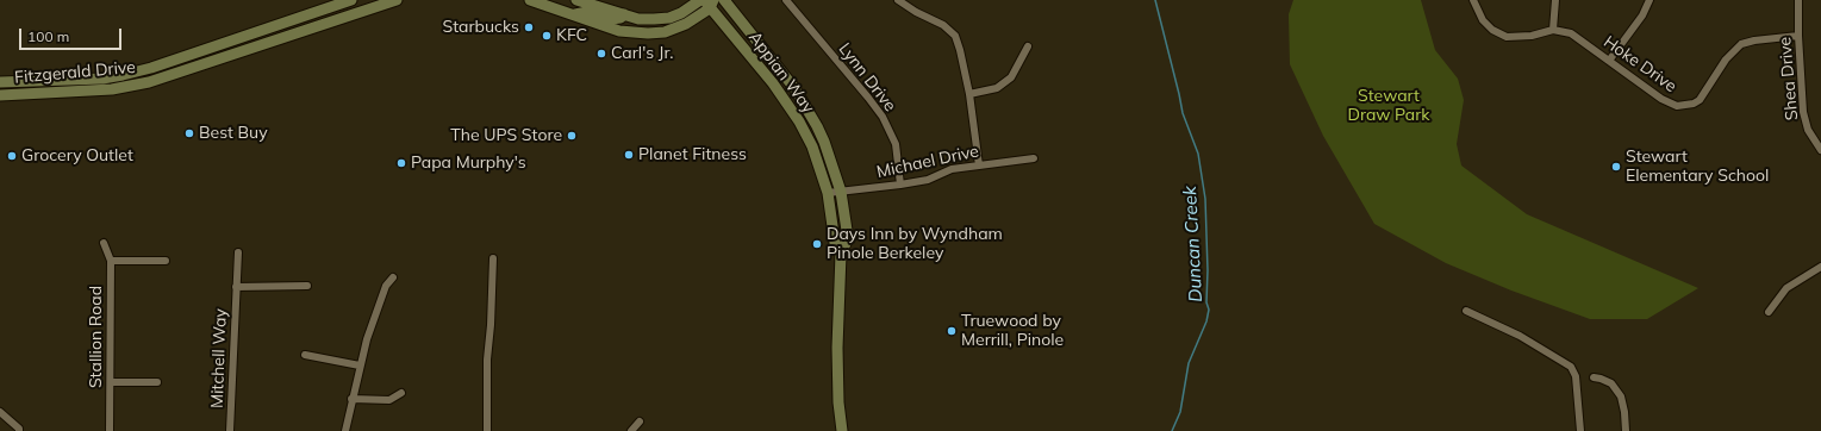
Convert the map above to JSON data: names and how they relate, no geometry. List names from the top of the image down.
{
  "streets": {
    "main road": ["Fitzgerald Drive", "Appian Way"],
    "street": [
      "Hoke Drive",
      "Lynn Drive",
      "Shea Drive",
      "Michael Drive",
      "Stallion Road",
      "Mitchell Way"
    ]
  },
  "crossings": [
    ["Hoke Drive", "Shea Drive"],
    ["Appian Way", "Michael Drive"],
    ["Lynn Drive", "Michael Drive"]
  ],
  "water": ["Duncan Creek"],
  "parks": ["Stewart Draw Park"],
  "places": [
    "Starbucks",
    "KFC",
    "Carl's Jr.",
    "Best Buy",
    "The UPS Store",
    "Planet Fitness",
    "Grocery Outlet",
    "Papa Murphy's",
    "Stewart Elementary School",
    "Days Inn by Wyndham Pinole Berkeley",
    "Truewood by Merrill, Pinole"
  ],
  "scale_bar": "100 m"
}
